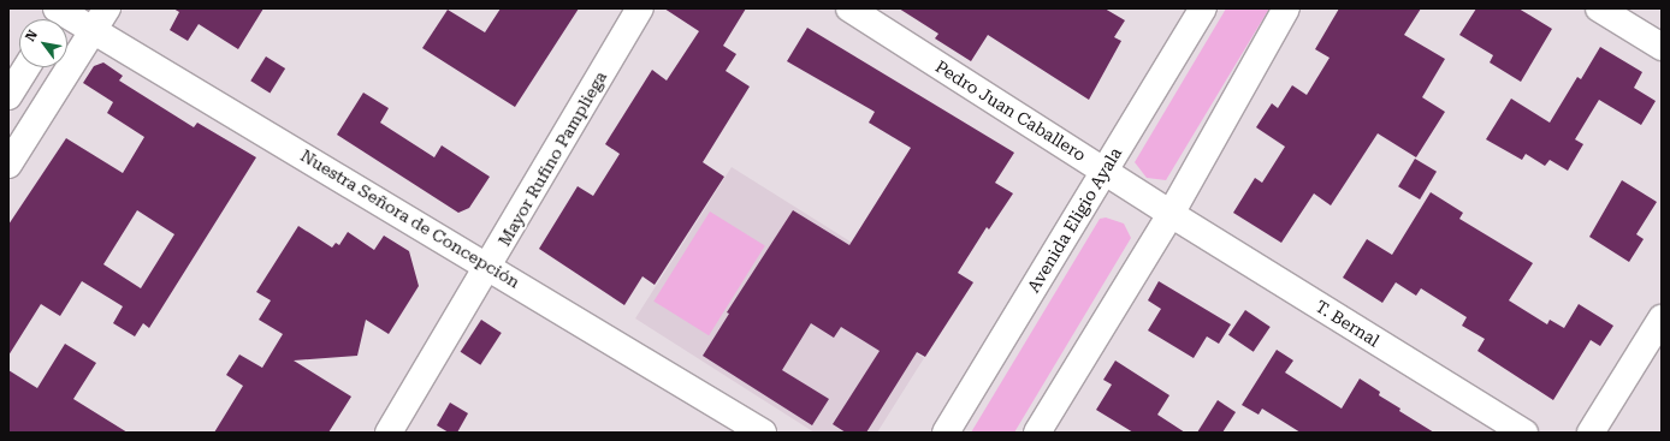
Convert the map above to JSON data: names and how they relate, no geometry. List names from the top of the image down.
{
  "streets": {
    "street": [
      "Pedro Juan Caballero",
      "Mayor Rufino Pampliega",
      "Nuestra Señora de Concepción",
      "Avenida Eligio Ayala",
      "T. Bernal"
    ]
  },
  "crossings": [
    ["Pedro Juan Caballero", "Avenida Eligio Ayala"],
    ["Pedro Juan Caballero", "T. Bernal"],
    ["Mayor Rufino Pampliega", "Nuestra Señora de Concepción"]
  ],
  "north": "top left"
}
